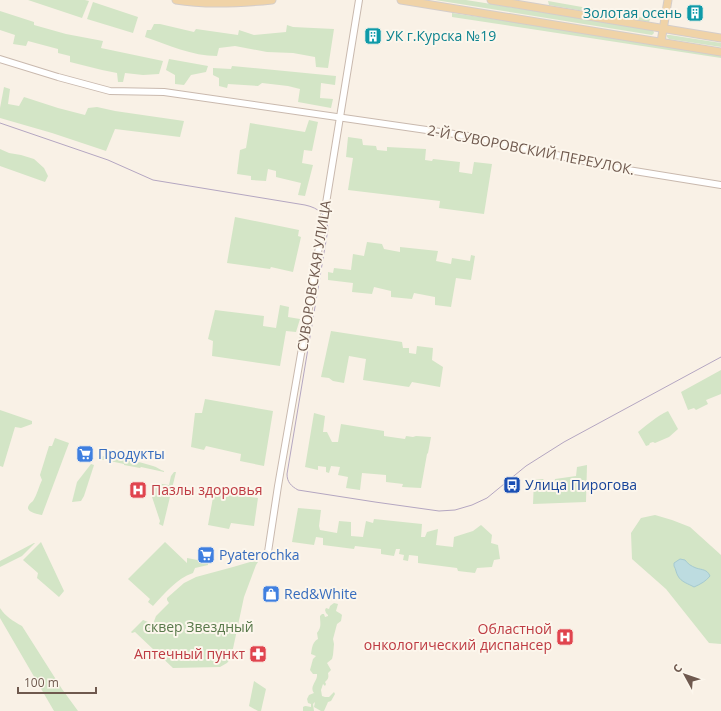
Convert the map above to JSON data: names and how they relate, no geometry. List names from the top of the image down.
{
  "streets": {
    "street": ["2-Й СУВОРОВСКИЙ ПЕРЕУЛОК.", "СУВОРОВСКАЯ УЛИЦА"]
  },
  "crossings": [
    ["2-Й СУВОРОВСКИЙ ПЕРЕУЛОК.", "СУВОРОВСКАЯ УЛИЦА"]
  ],
  "parks": ["сквер Звездный"],
  "places": {
    "building": ["Золотая осень", "УК г.Курска №19"],
    "supermarket": ["Продукты", "Pyaterochka"],
    "bus stop": ["Улица Пирогова"],
    "hospital": ["Пазлы здоровья", "Областной онкологический диспансер"],
    "shop": ["Red&White"],
    "pharmacy": ["Аптечный пункт"]
  },
  "scale_bar": "100 m",
  "north": "top left"
}
